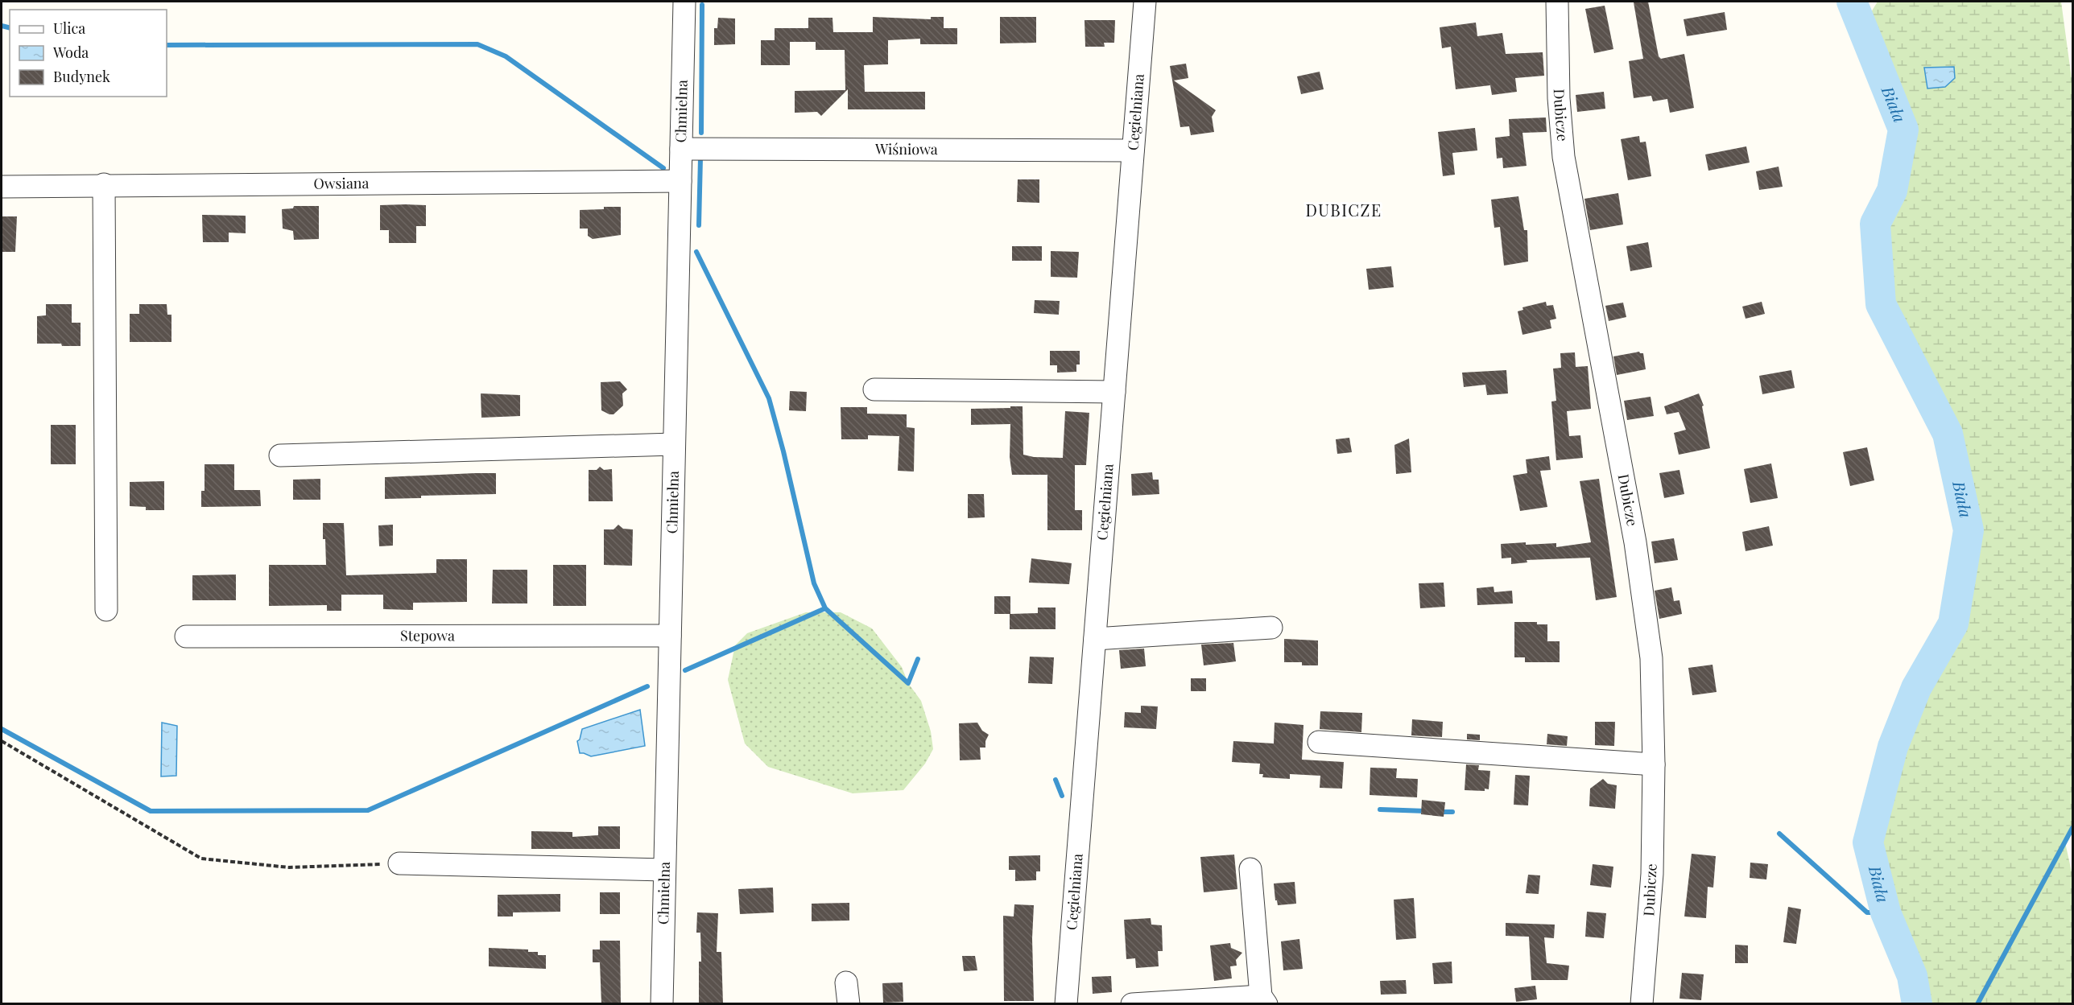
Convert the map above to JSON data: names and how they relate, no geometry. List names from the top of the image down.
{
  "streets": {
    "street": [
      "Chmielna",
      "Cegielniana",
      "Dubicze",
      "Wiśniowa",
      "Owsiana",
      "Stepowa"
    ]
  },
  "crossings": [
    ["Chmielna", "Wiśniowa"],
    ["Chmielna", "Owsiana"],
    ["Chmielna", "Stepowa"],
    ["Cegielniana", "Wiśniowa"]
  ],
  "districts": ["DUBICZE"],
  "water": ["Biała"],
  "legend": ["Ulica", "Woda", "Budynek"]
}
